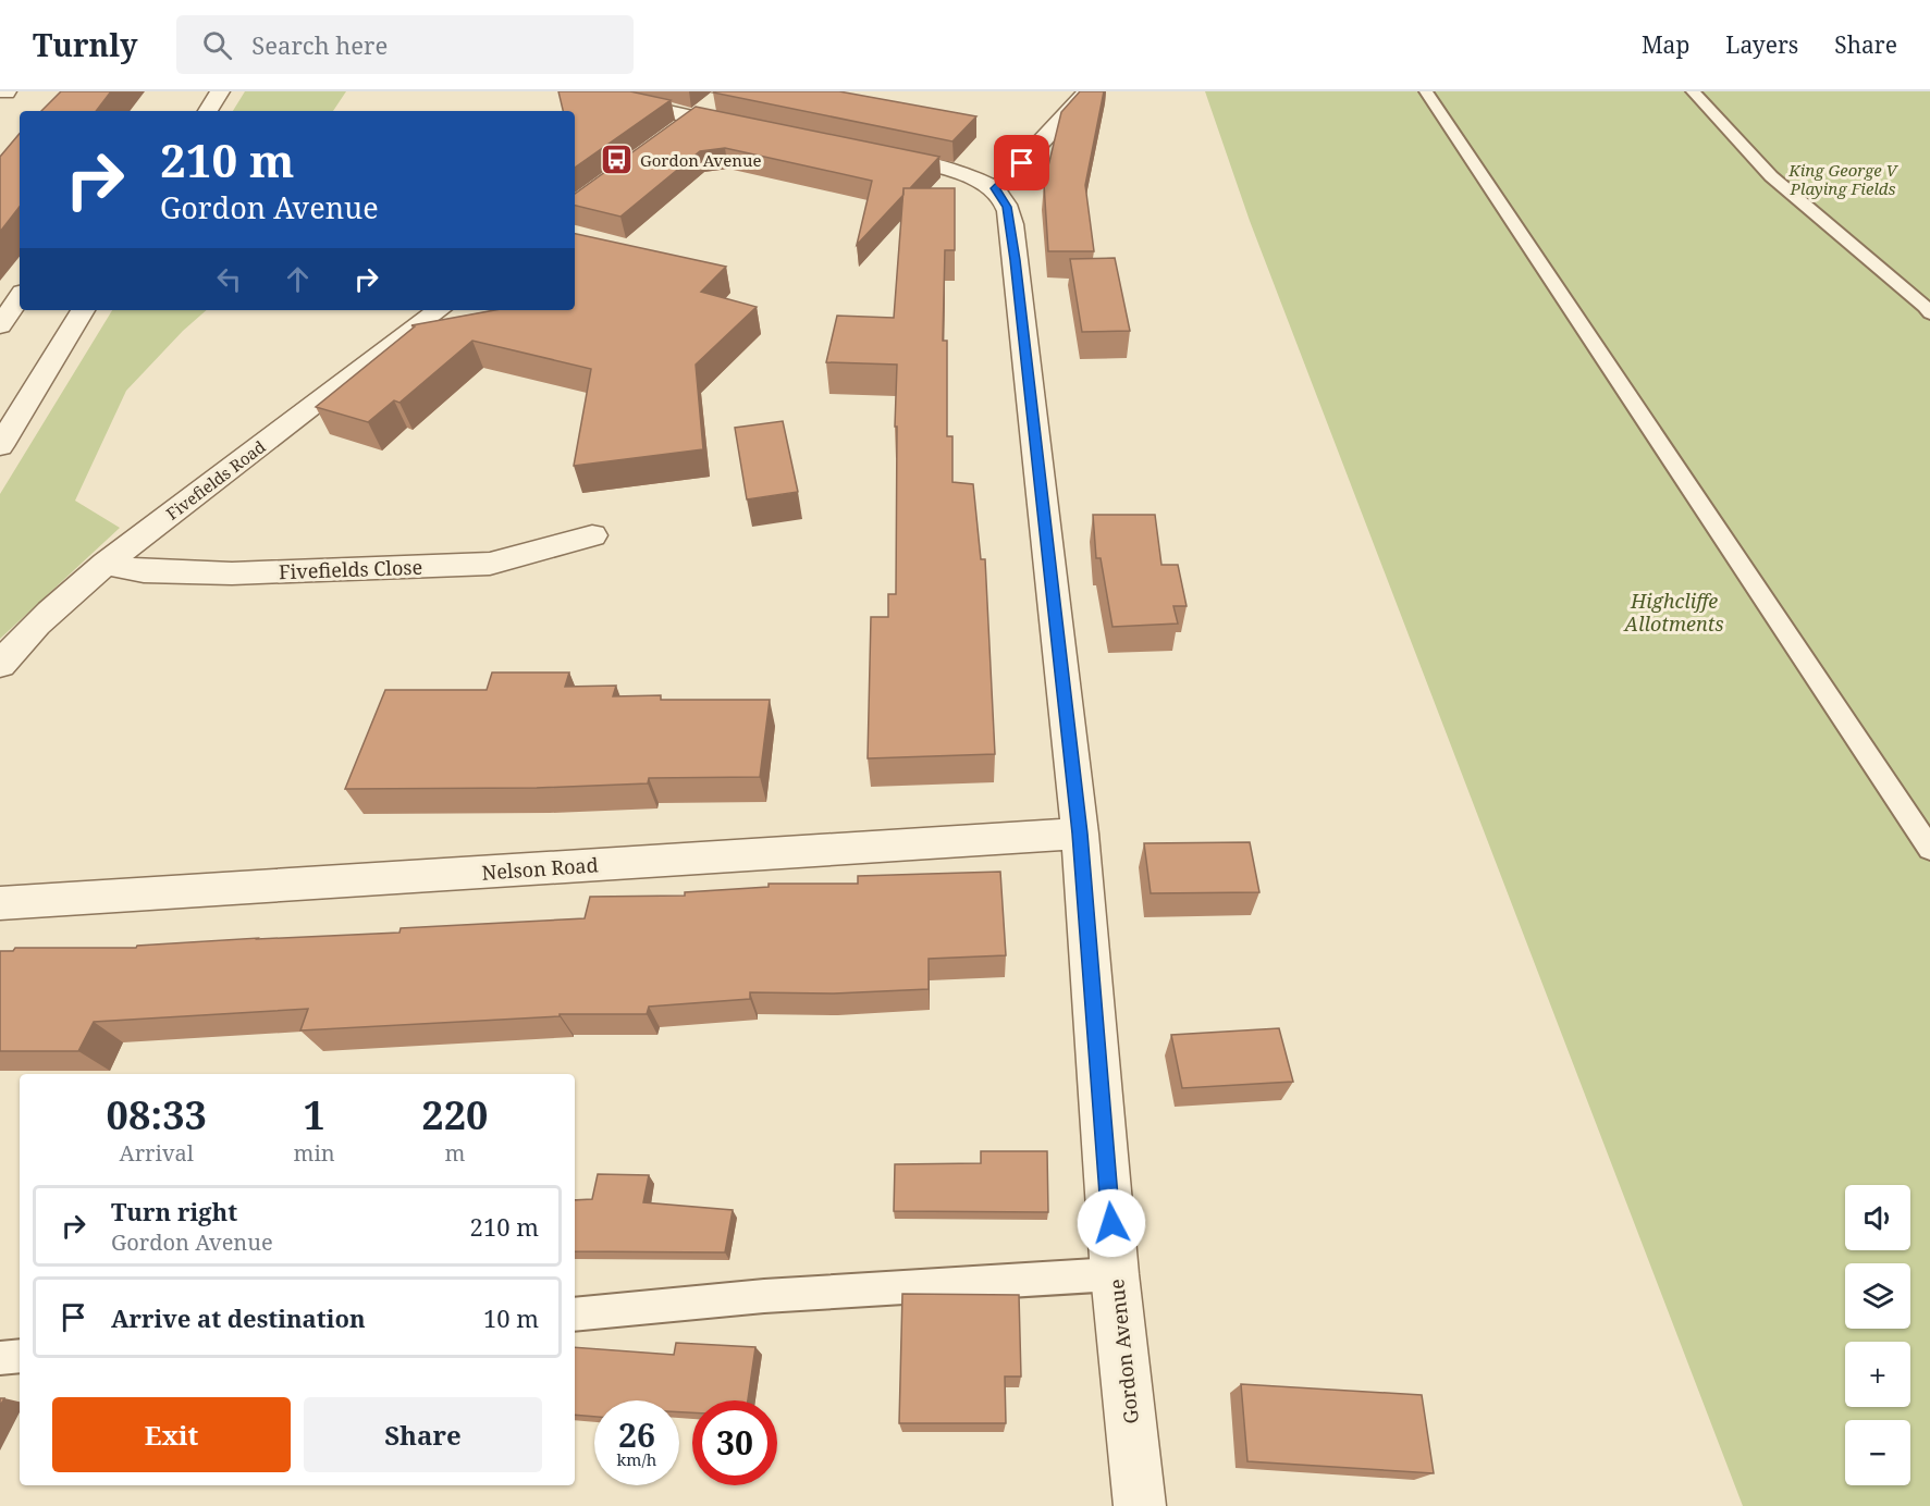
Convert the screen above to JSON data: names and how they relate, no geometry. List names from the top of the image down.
{
  "streets": {
    "street": [
      "Fivefields Road",
      "Fivefields Close",
      "Nelson Road",
      "Gordon Avenue"
    ]
  },
  "crossings": [
    ["Fivefields Road", "Fivefields Close"],
    ["Nelson Road", "Gordon Avenue"]
  ],
  "parks": ["King George V Playing Fields", "Highcliffe Allotments"],
  "places": {
    "bus stop": ["Gordon Avenue"]
  },
  "page": {
    "header": "Turnly",
    "search": "Search here",
    "nav": ["Map", "Layers", "Share"],
    "turn": ["210 m", "Gordon Avenue"],
    "eta": [
      "08:33",
      "Arrival",
      "1",
      "min",
      "220",
      "m"
    ],
    "map_buttons": ["+", "−"],
    "list": [
      {
        "name": "Turn right",
        "note": "Gordon Avenue",
        "value": "210 m"
      },
      {
        "name": "Arrive at destination",
        "value": "10 m"
      }
    ],
    "buttons": ["Exit", "Share"],
    "speed": "26 km/h",
    "limit": "30"
  }
}
